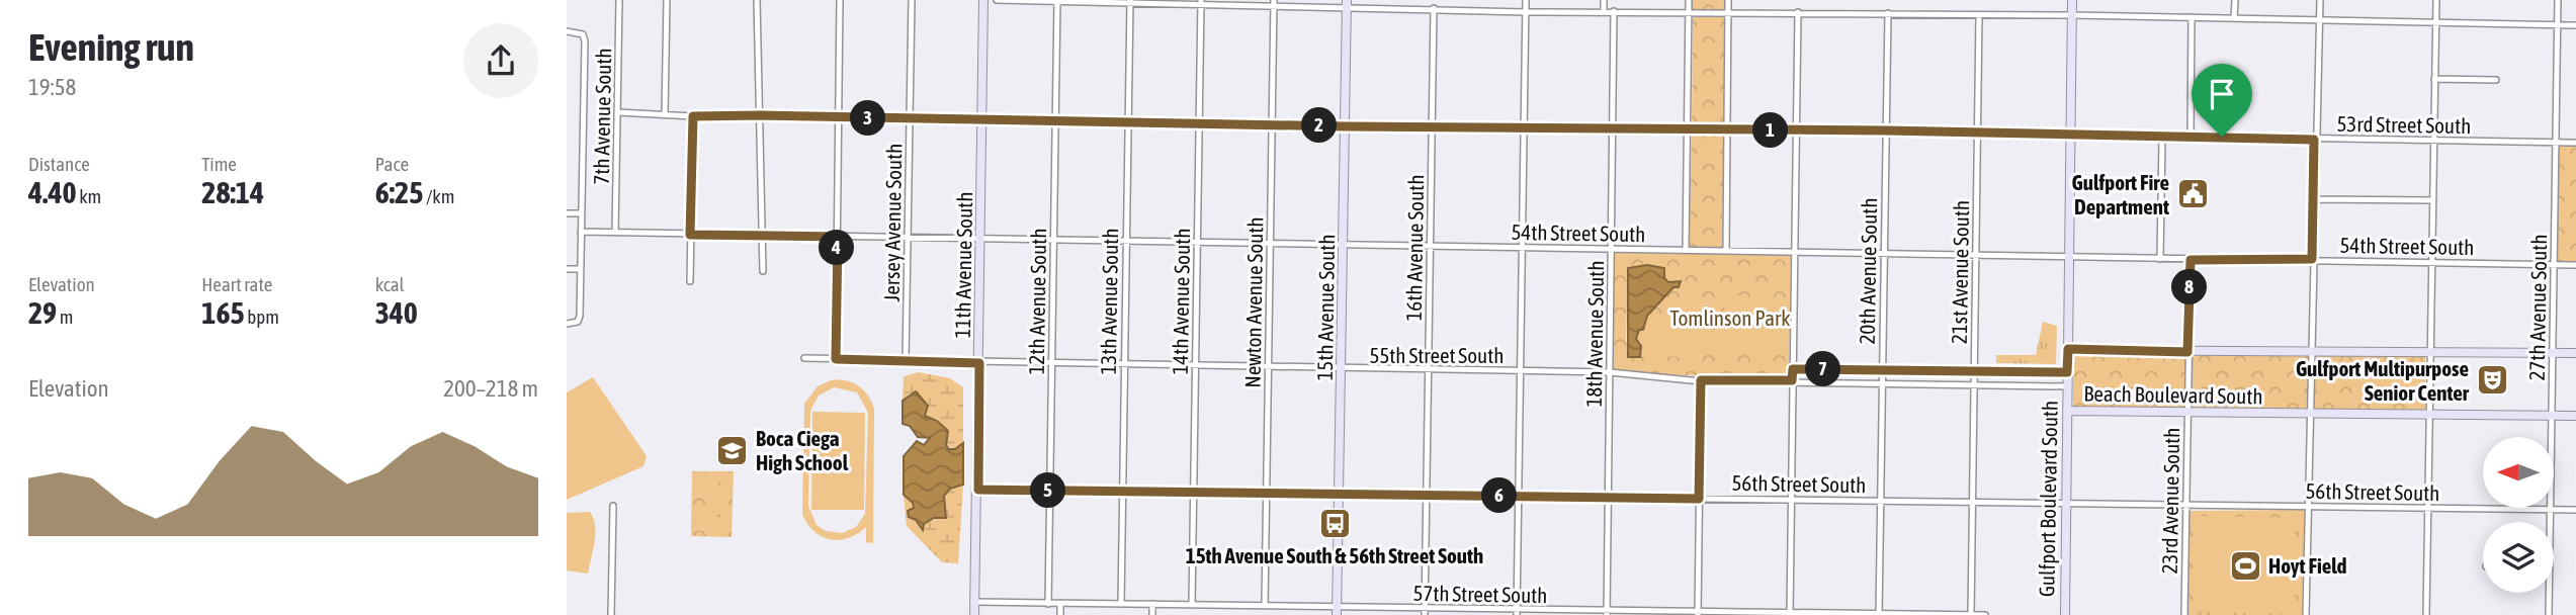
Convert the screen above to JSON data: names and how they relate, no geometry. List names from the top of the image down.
{
  "streets": {
    "street": [
      "7th Avenue South",
      "53rd Street South",
      "Jersey Avenue South",
      "54th Street South",
      "16th Avenue South",
      "11th Avenue South",
      "20th Avenue South",
      "21st Avenue South",
      "12th Avenue South",
      "13th Avenue South",
      "14th Avenue South",
      "Newton Avenue South",
      "15th Avenue South",
      "27th Avenue South",
      "18th Avenue South",
      "55th Street South",
      "Beach Boulevard South",
      "56th Street South",
      "Gulfport Boulevard South",
      "23rd Avenue South",
      "57th Street South"
    ]
  },
  "crossings": [
    ["7th Avenue South", "53rd Street South"],
    ["7th Avenue South", "54th Street South"],
    ["53rd Street South", "Jersey Avenue South"],
    ["53rd Street South", "16th Avenue South"],
    ["53rd Street South", "11th Avenue South"],
    ["53rd Street South", "20th Avenue South"],
    ["53rd Street South", "21st Avenue South"],
    ["53rd Street South", "12th Avenue South"],
    ["53rd Street South", "13th Avenue South"],
    ["53rd Street South", "14th Avenue South"],
    ["53rd Street South", "Newton Avenue South"],
    ["53rd Street South", "15th Avenue South"],
    ["53rd Street South", "27th Avenue South"],
    ["53rd Street South", "18th Avenue South"],
    ["53rd Street South", "Gulfport Boulevard South"],
    ["Jersey Avenue South", "54th Street South"],
    ["Jersey Avenue South", "55th Street South"],
    ["54th Street South", "16th Avenue South"],
    ["54th Street South", "11th Avenue South"],
    ["54th Street South", "20th Avenue South"],
    ["54th Street South", "21st Avenue South"],
    ["54th Street South", "12th Avenue South"],
    ["54th Street South", "13th Avenue South"],
    ["54th Street South", "14th Avenue South"],
    ["54th Street South", "Newton Avenue South"],
    ["54th Street South", "15th Avenue South"],
    ["54th Street South", "27th Avenue South"],
    ["54th Street South", "18th Avenue South"],
    ["54th Street South", "Gulfport Boulevard South"],
    ["54th Street South", "23rd Avenue South"],
    ["16th Avenue South", "55th Street South"],
    ["16th Avenue South", "56th Street South"],
    ["16th Avenue South", "57th Street South"],
    ["11th Avenue South", "55th Street South"],
    ["11th Avenue South", "56th Street South"],
    ["11th Avenue South", "57th Street South"],
    ["20th Avenue South", "55th Street South"],
    ["20th Avenue South", "56th Street South"],
    ["20th Avenue South", "57th Street South"],
    ["21st Avenue South", "55th Street South"],
    ["21st Avenue South", "56th Street South"],
    ["21st Avenue South", "57th Street South"],
    ["12th Avenue South", "55th Street South"],
    ["12th Avenue South", "56th Street South"],
    ["12th Avenue South", "57th Street South"],
    ["13th Avenue South", "55th Street South"],
    ["13th Avenue South", "56th Street South"],
    ["13th Avenue South", "57th Street South"],
    ["14th Avenue South", "55th Street South"],
    ["14th Avenue South", "56th Street South"],
    ["14th Avenue South", "57th Street South"],
    ["Newton Avenue South", "55th Street South"],
    ["Newton Avenue South", "56th Street South"],
    ["Newton Avenue South", "57th Street South"],
    ["15th Avenue South", "55th Street South"],
    ["15th Avenue South", "56th Street South"],
    ["15th Avenue South", "57th Street South"],
    ["27th Avenue South", "Beach Boulevard South"],
    ["27th Avenue South", "56th Street South"],
    ["18th Avenue South", "55th Street South"],
    ["18th Avenue South", "56th Street South"],
    ["18th Avenue South", "57th Street South"],
    ["55th Street South", "Gulfport Boulevard South"],
    ["Beach Boulevard South", "Gulfport Boulevard South"],
    ["Beach Boulevard South", "23rd Avenue South"],
    ["56th Street South", "Gulfport Boulevard South"],
    ["56th Street South", "23rd Avenue South"]
  ],
  "parks": ["Tomlinson Park"],
  "places": {
    "public building": ["Gulfport Fire Department"],
    "theatre": ["Gulfport Multipurpose Senior Center"],
    "school or university": ["Boca Ciega High School"],
    "bus stop": ["15th Avenue South & 56th Street South"],
    "sports": ["Hoyt Field"]
  },
  "north": "left",
  "page": {
    "heading": ["Evening run", "19:58"],
    "pins": [
      "3",
      "2",
      "1",
      "4",
      "8",
      "7",
      "5",
      "6"
    ],
    "stats": [
      ["Distance", "4.40 km"],
      ["Time", "28:14"],
      ["Pace", "6:25 /km"],
      ["Elevation", "29 m"],
      ["Heart rate", "165 bpm"],
      ["kcal", "340"]
    ],
    "chart": ["Elevation", "200–218 m"]
  }
}
